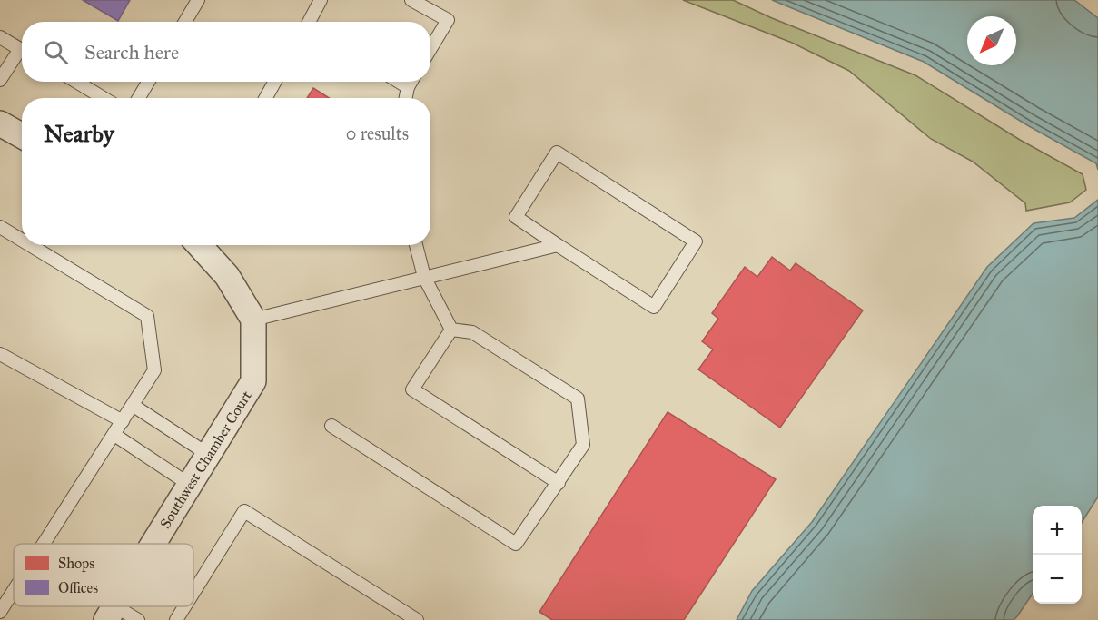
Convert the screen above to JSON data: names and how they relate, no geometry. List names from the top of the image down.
{
  "streets": {
    "street": ["Southwest Chamber Court"]
  },
  "legend": ["Shops", "Offices"],
  "north": "bottom left",
  "page": {
    "search": "Search here",
    "heading": ["Nearby", "0 results"],
    "map_buttons": ["+", "−"]
  }
}
